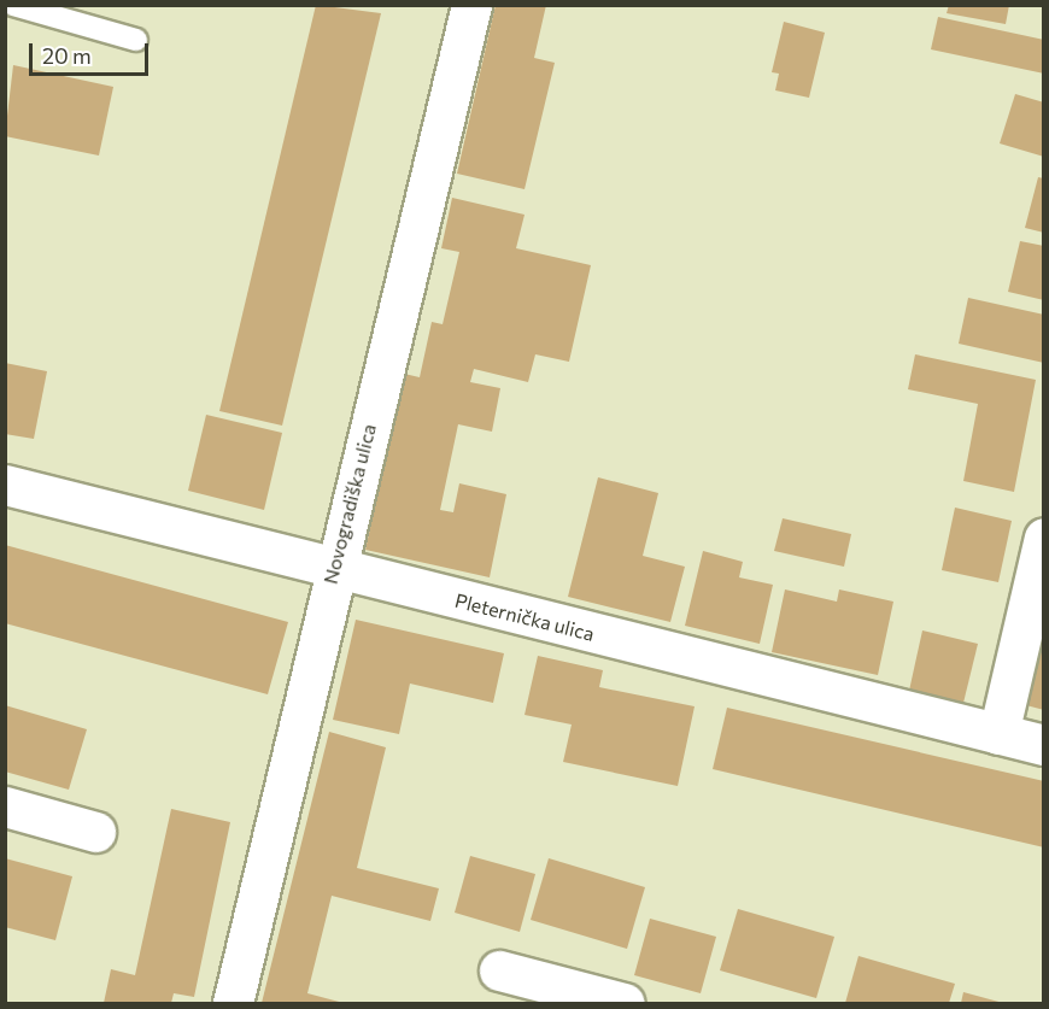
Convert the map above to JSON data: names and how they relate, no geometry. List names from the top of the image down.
{
  "streets": {
    "street": ["Novogradiška ulica", "Pleternička ulica"]
  },
  "crossings": [
    ["Novogradiška ulica", "Pleternička ulica"]
  ],
  "scale_bar": "20 m"
}
